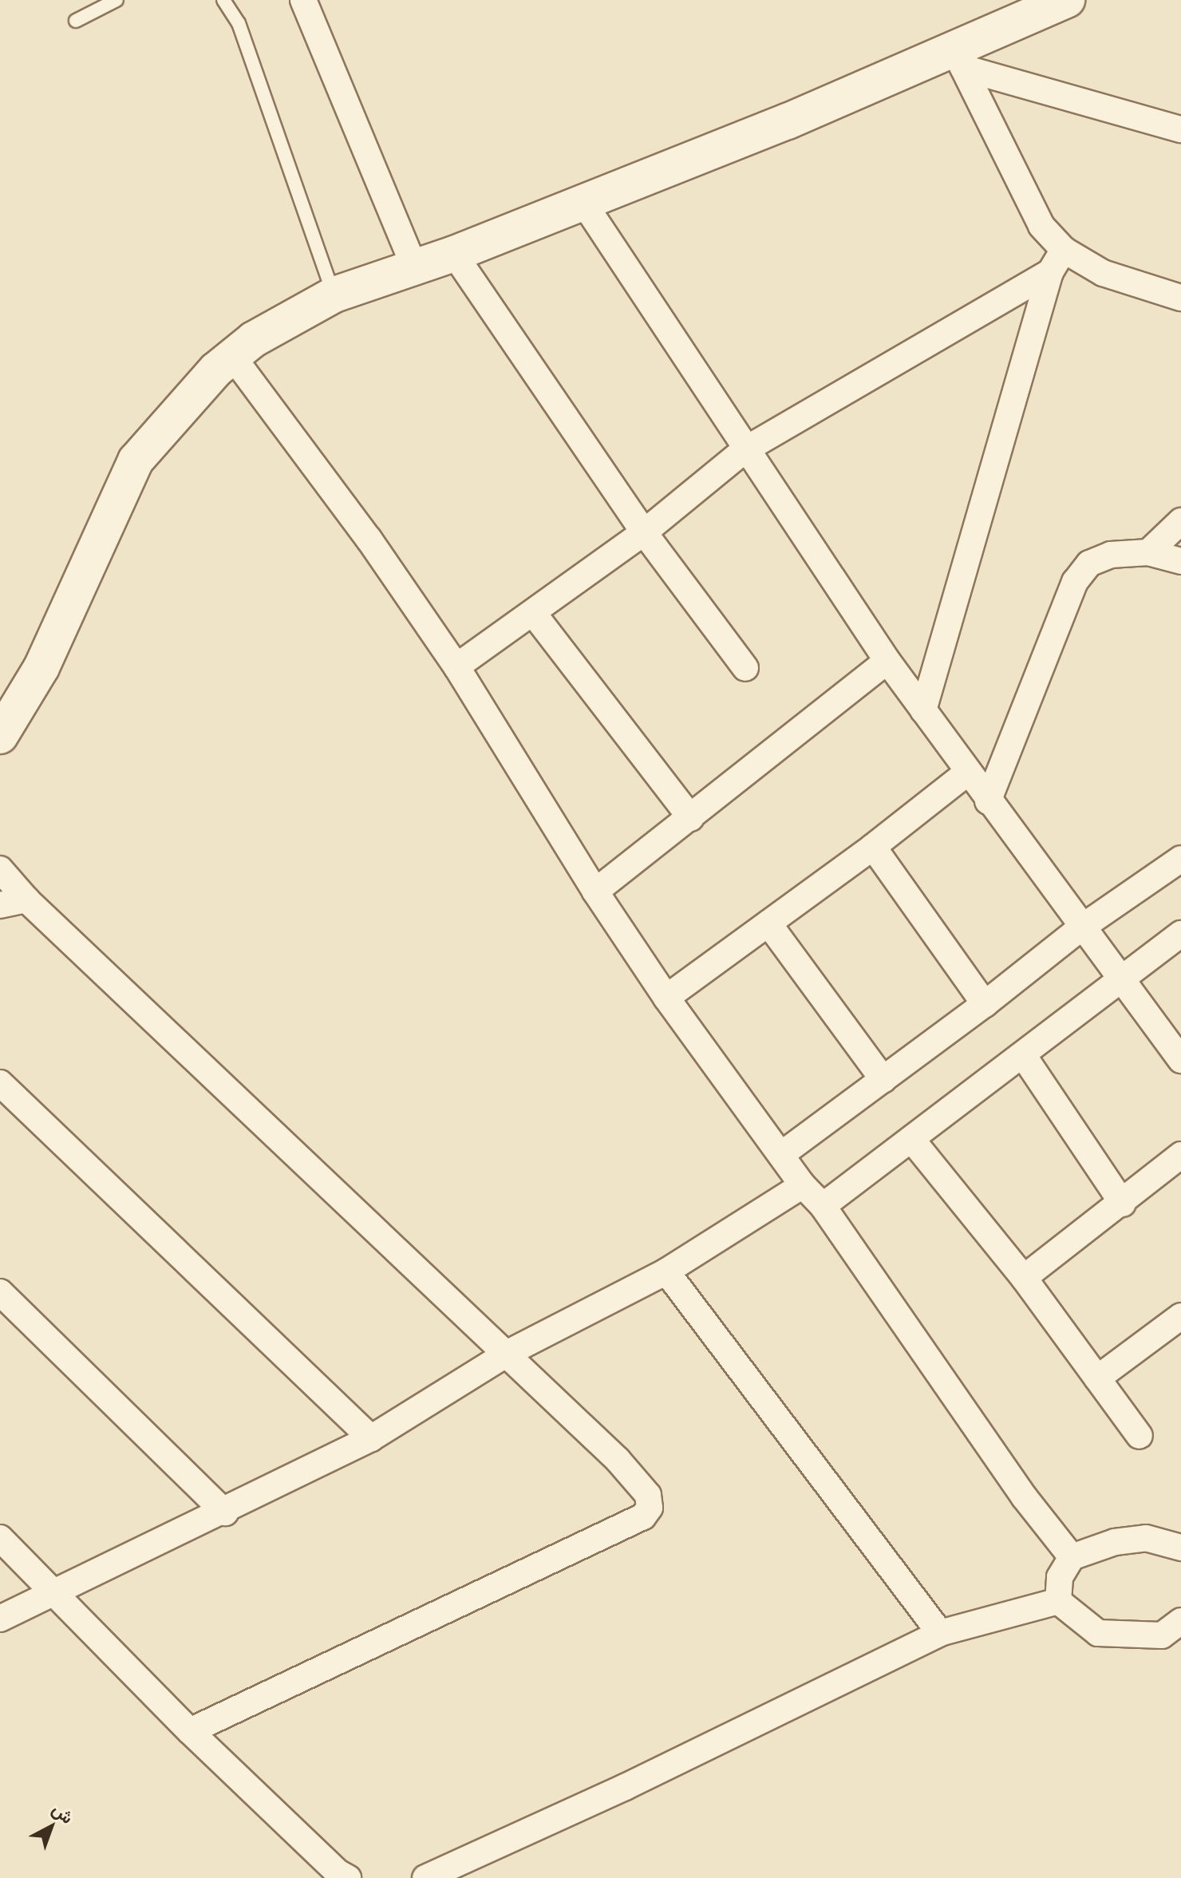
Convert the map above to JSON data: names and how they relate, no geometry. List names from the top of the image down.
{
  "north": "top right"
}
